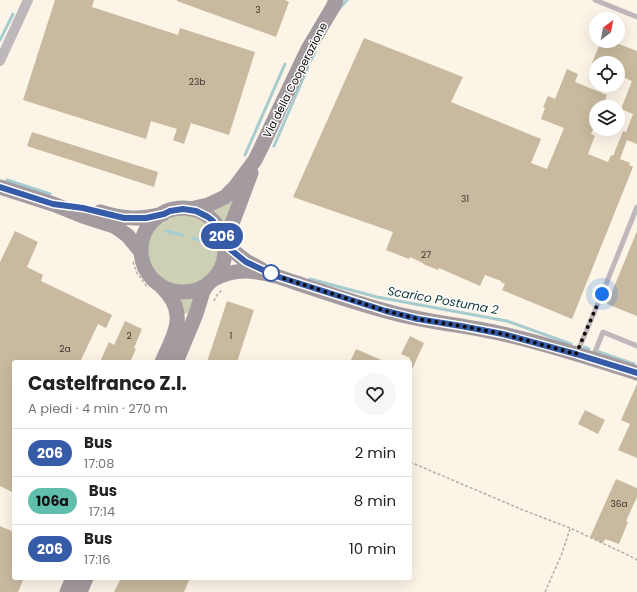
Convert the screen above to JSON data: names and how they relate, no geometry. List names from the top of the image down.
{
  "streets": {
    "street": ["Via della Cooperazione"]
  },
  "water": ["Scarico Postuma 2"],
  "lines": ["bus line 206"],
  "house_numbers": [
    "3",
    "23b",
    "31",
    "27",
    "2",
    "1",
    "2a",
    "36a"
  ],
  "north": "top right",
  "page": {
    "on_map": "206",
    "heading": ["Castelfranco Z.I.", "A piedi · 4 min · 270 m"],
    "list": [
      {
        "mark": "206",
        "name": "Bus",
        "note": "17:08",
        "value": "2 min"
      },
      {
        "mark": "106a",
        "name": "Bus",
        "note": "17:14",
        "value": "8 min"
      },
      {
        "mark": "206",
        "name": "Bus",
        "note": "17:16",
        "value": "10 min"
      }
    ]
  }
}
